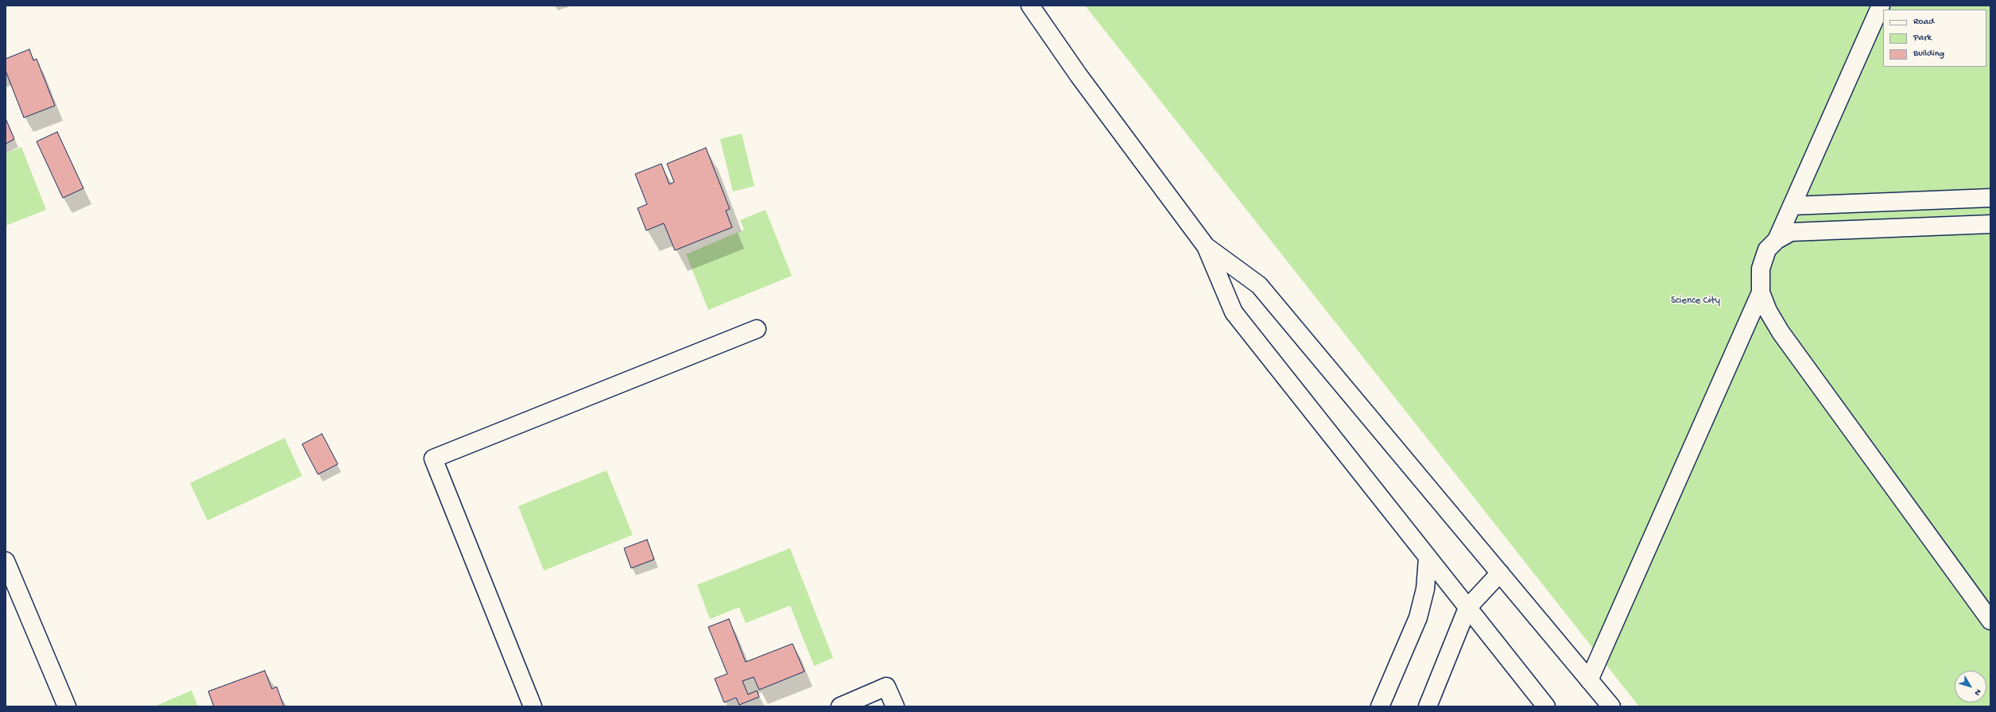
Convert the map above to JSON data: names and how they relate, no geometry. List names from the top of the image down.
{
  "parks": ["Science City"],
  "legend": ["Road", "Park", "Building"],
  "north": "bottom right"
}
